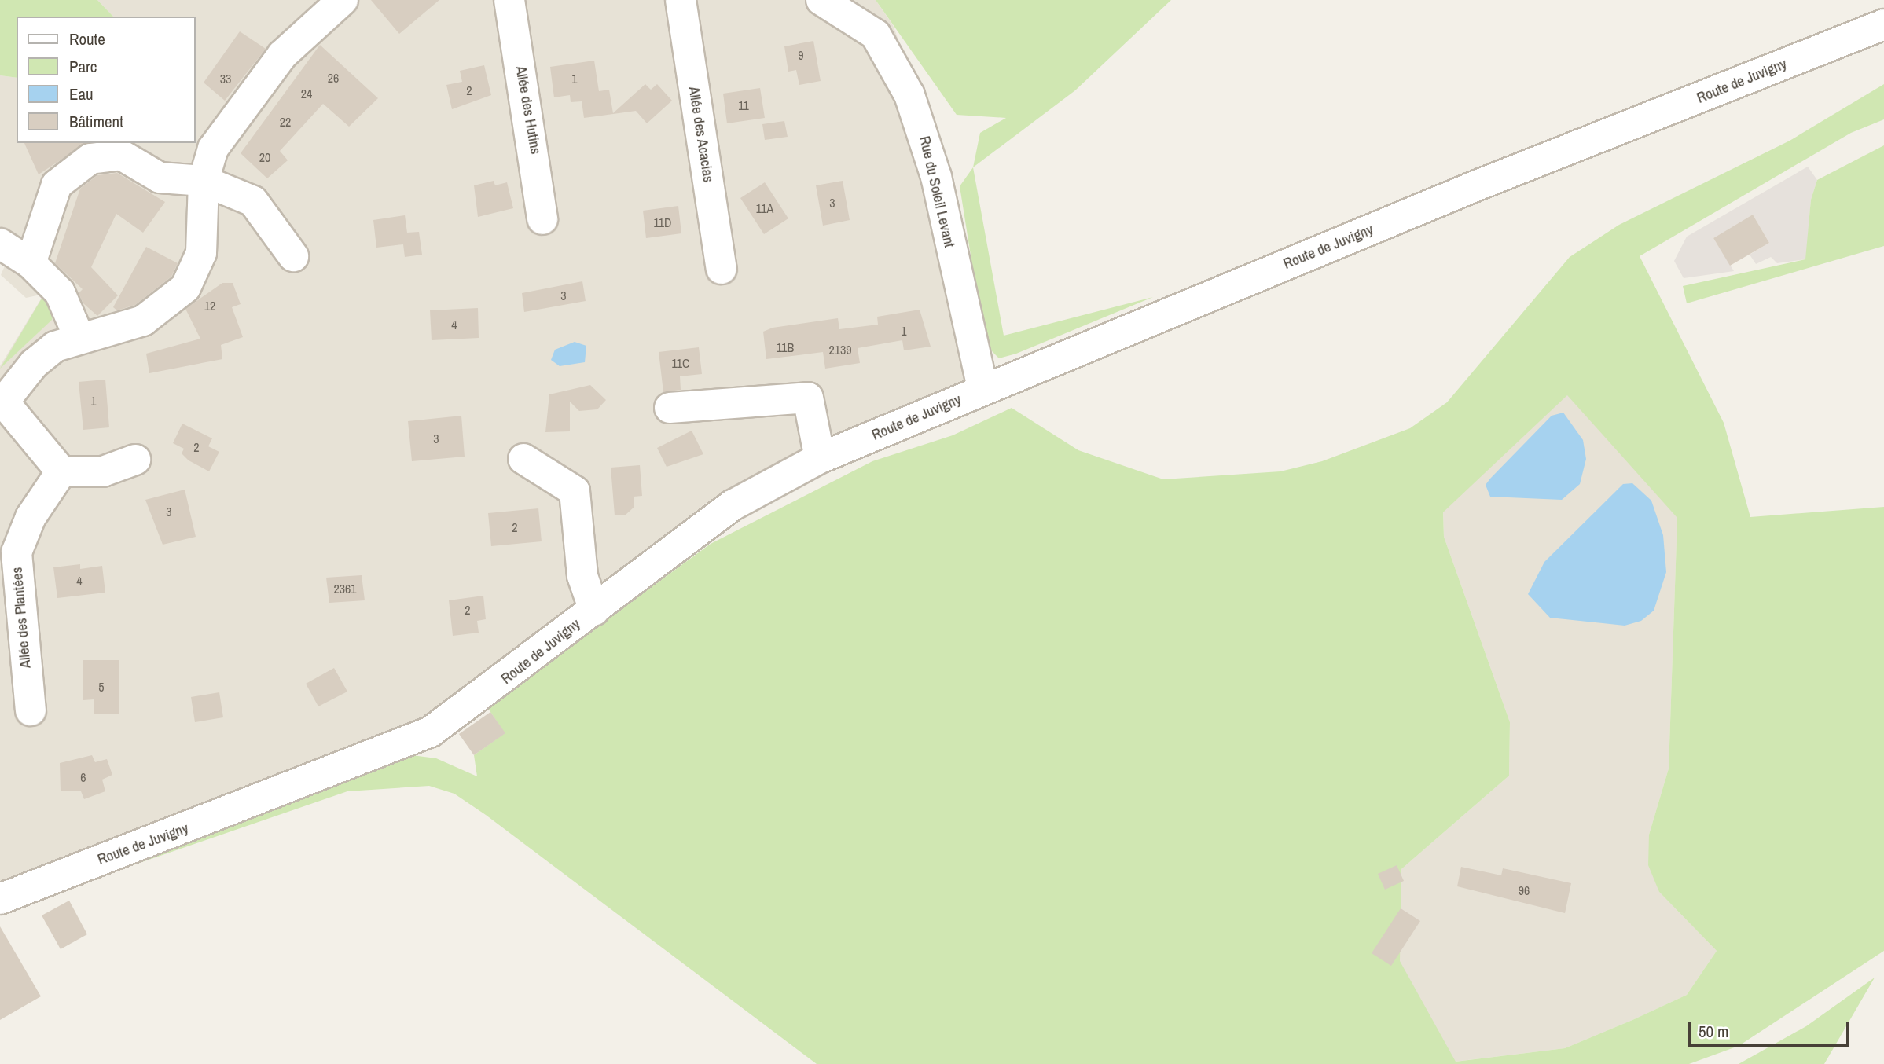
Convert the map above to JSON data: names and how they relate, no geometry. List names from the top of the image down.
{
  "streets": {
    "street": [
      "Route de Juvigny",
      "Allée des Hutins",
      "Allée des Acacias",
      "Rue du Soleil Levant",
      "Allée des Plantées"
    ]
  },
  "crossings": [
    ["Route de Juvigny", "Rue du Soleil Levant"]
  ],
  "house_numbers": [
    "9",
    "26",
    "33",
    "1",
    "2",
    "24",
    "11",
    "22",
    "20",
    "3",
    "11A",
    "11D",
    "3",
    "12",
    "4",
    "1",
    "11B",
    "2139",
    "11C",
    "1",
    "3",
    "2",
    "3",
    "2",
    "4",
    "2361",
    "2",
    "5",
    "6",
    "96"
  ],
  "legend": [
    "Route",
    "Parc",
    "Eau",
    "Bâtiment"
  ],
  "scale_bar": "50 m"
}
